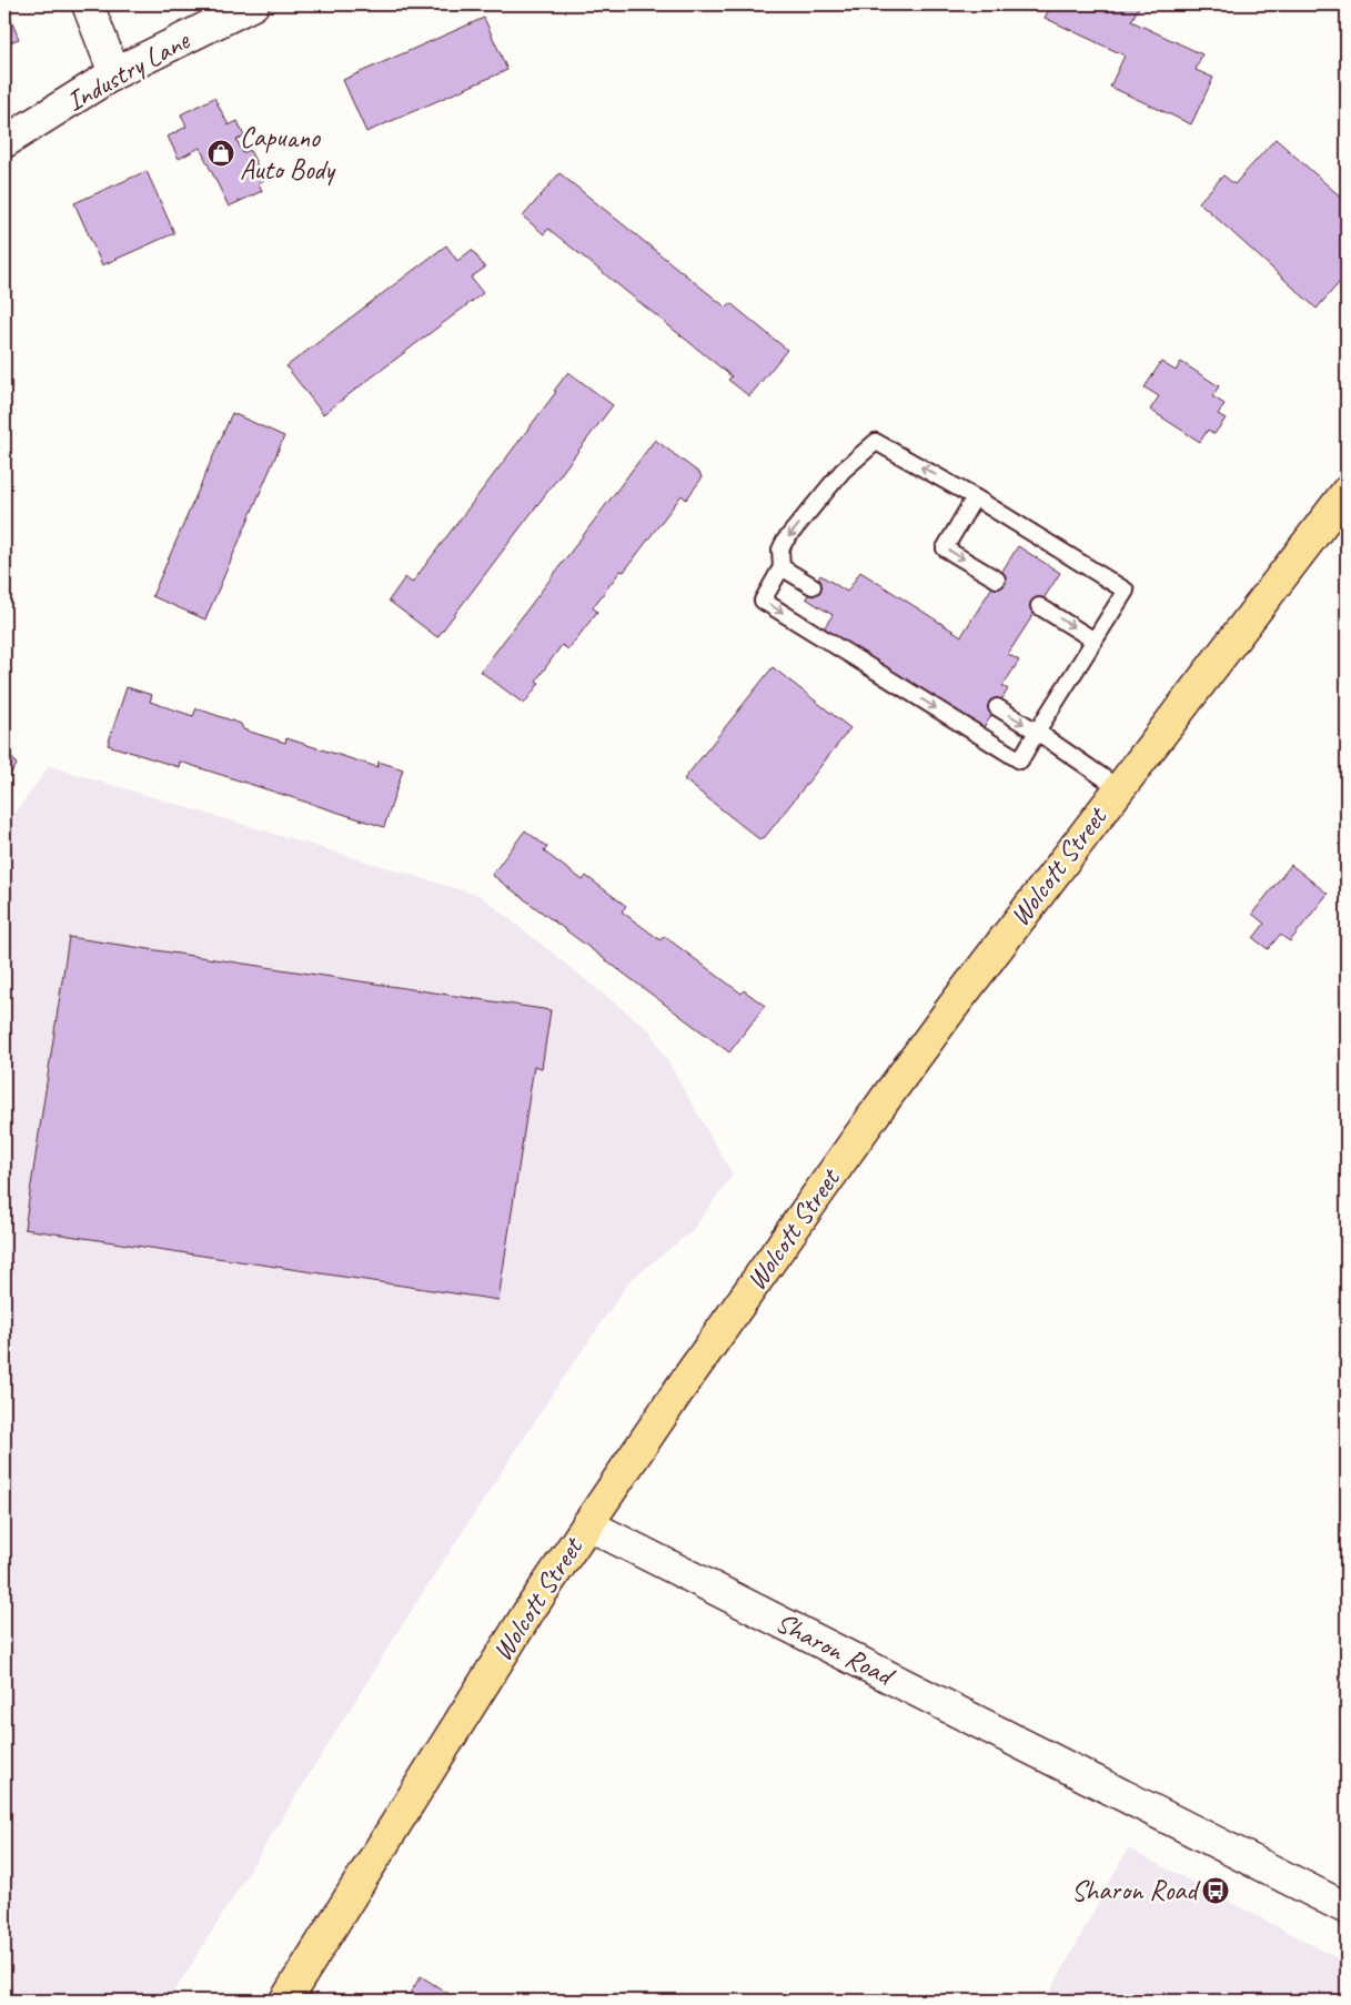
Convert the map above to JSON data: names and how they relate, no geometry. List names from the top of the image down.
{
  "streets": {
    "main road": ["Wolcott Street"],
    "street": ["Industry Lane", "Sharon Road"]
  },
  "crossings": [
    ["Wolcott Street", "Sharon Road"]
  ],
  "places": {
    "shop": ["Capuano Auto Body"],
    "bus stop": ["Sharon Road"]
  }
}
